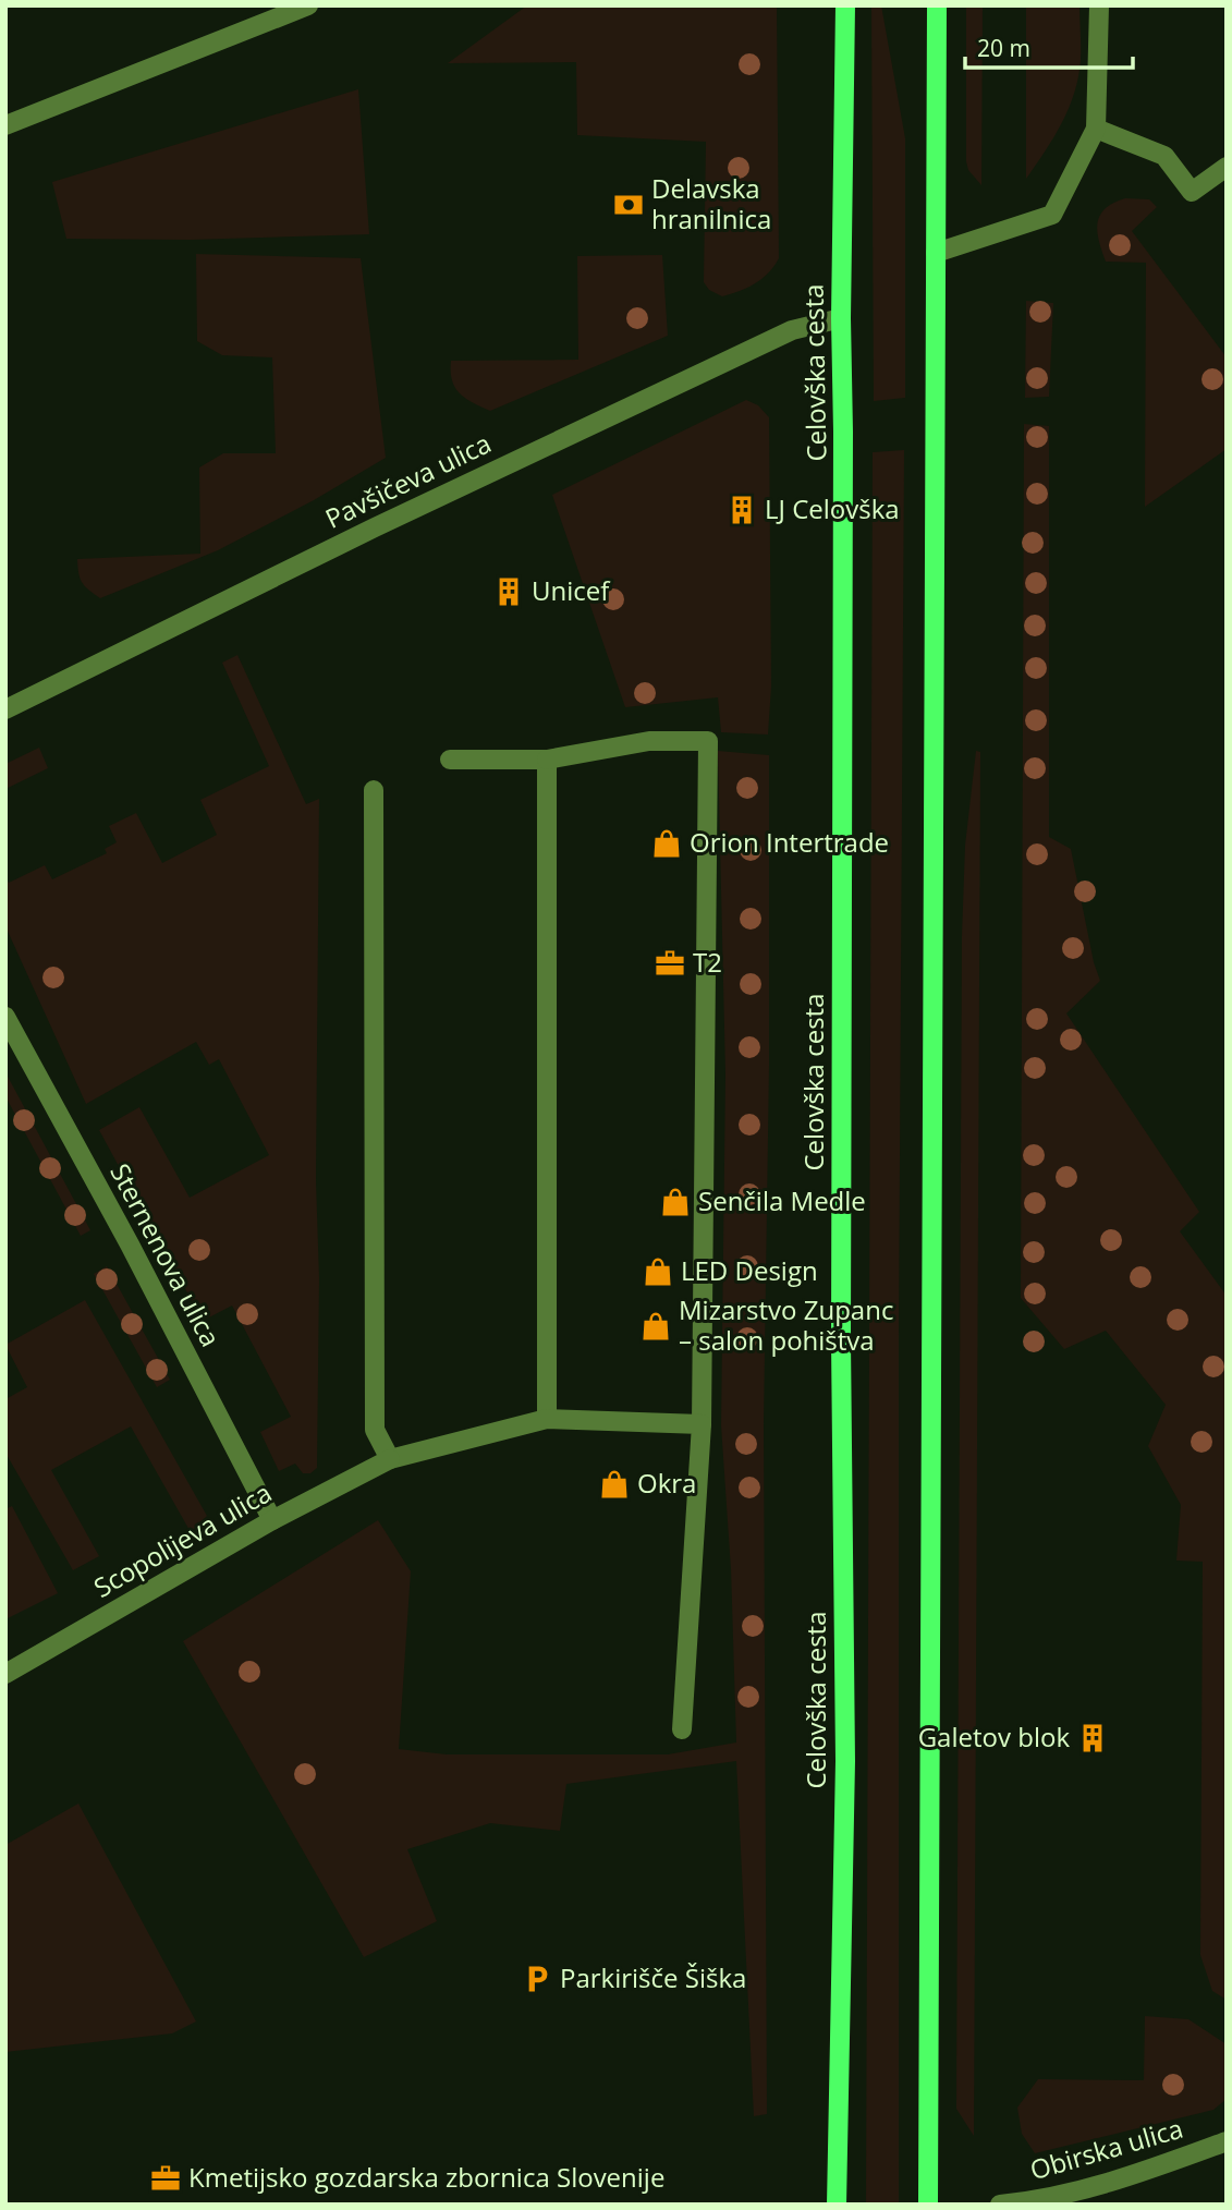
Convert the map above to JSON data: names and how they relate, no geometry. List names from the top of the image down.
{
  "streets": {
    "main road": ["Celovška cesta"],
    "street": [
      "Pavšičeva ulica",
      "Sternenova ulica",
      "Scopolijeva ulica",
      "Obirska ulica"
    ]
  },
  "crossings": [
    ["Celovška cesta", "Pavšičeva ulica"],
    ["Sternenova ulica", "Scopolijeva ulica"]
  ],
  "places": {
    "bank": ["Delavska hranilnica"],
    "building": ["LJ Celovška", "Unicef", "Galetov blok"],
    "shop": [
      "Orion Intertrade",
      "Senčila Medle",
      "LED Design",
      "Mizarstvo Zupanc – salon pohištva",
      "Okra"
    ],
    "office": ["T2", "Kmetijsko gozdarska zbornica Slovenije"],
    "parking": ["Parkirišče Šiška"]
  },
  "scale_bar": "20 m"
}
